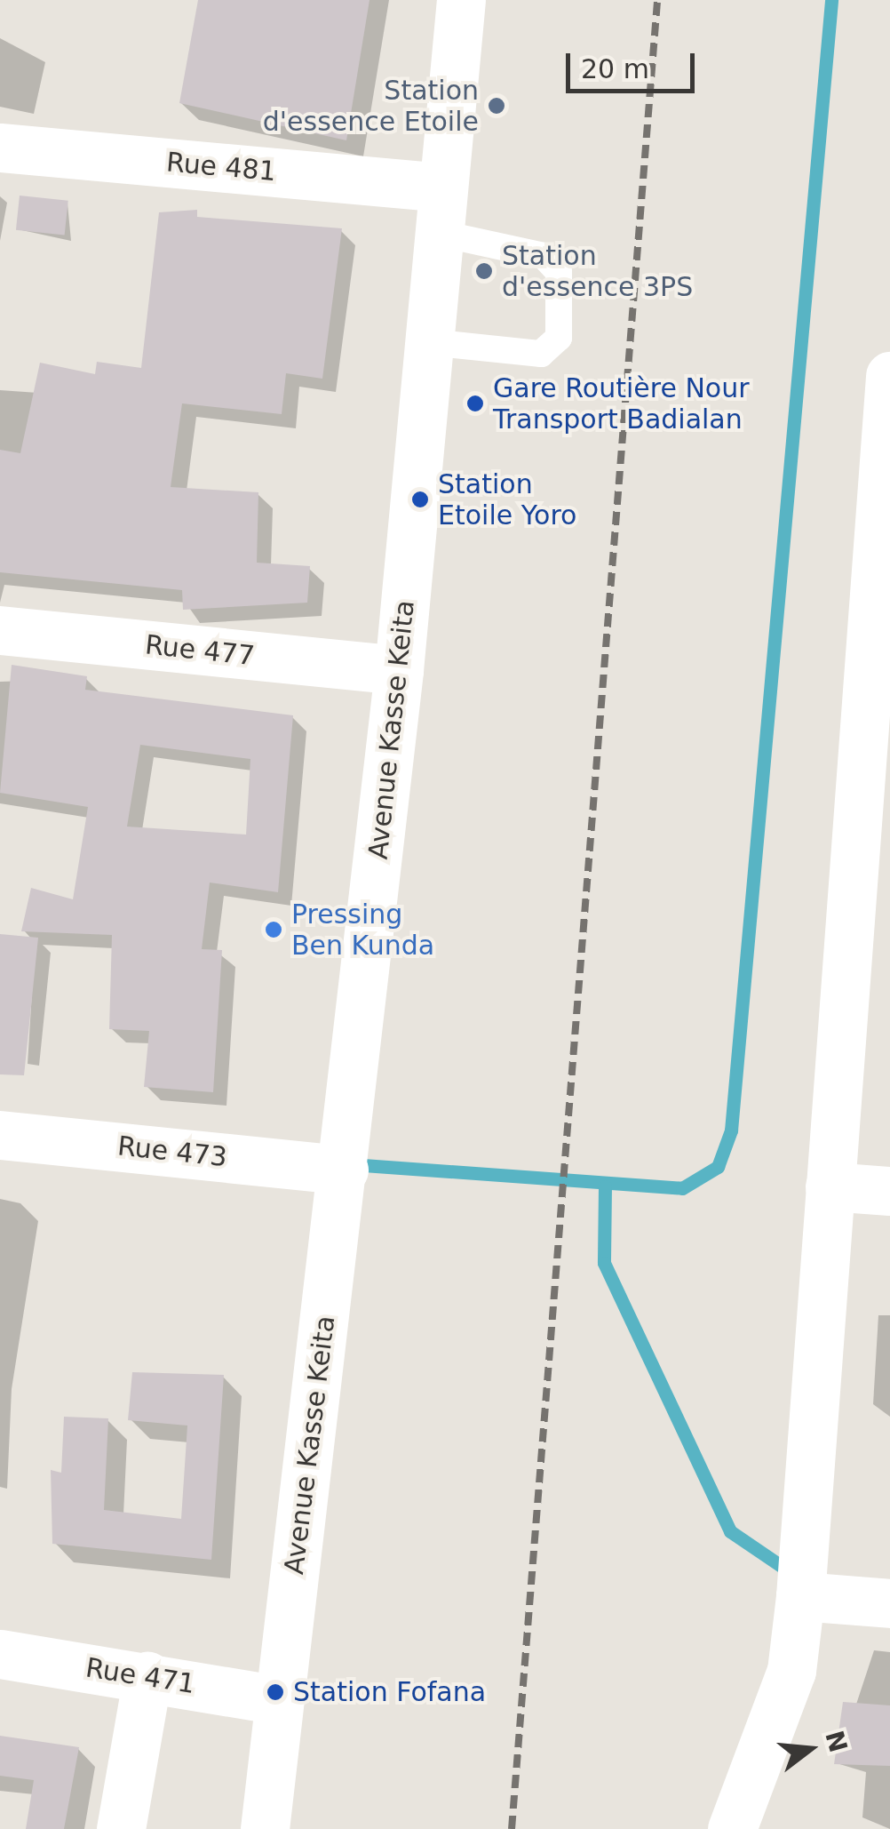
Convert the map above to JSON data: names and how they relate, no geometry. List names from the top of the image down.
{
  "streets": {
    "street": [
      "Rue 481",
      "Rue 477",
      "Avenue Kasse Keita",
      "Rue 473",
      "Rue 471"
    ]
  },
  "crossings": [
    ["Rue 481", "Avenue Kasse Keita"],
    ["Rue 477", "Avenue Kasse Keita"],
    ["Avenue Kasse Keita", "Rue 473"],
    ["Avenue Kasse Keita", "Rue 471"]
  ],
  "places": [
    "Station d'essence Etoile",
    "Station d'essence 3PS",
    "Gare Routière Nour Transport Badialan",
    "Station Etoile Yoro",
    "Pressing Ben Kunda",
    "Station Fofana"
  ],
  "scale_bar": "20 m",
  "north": "right"
}
